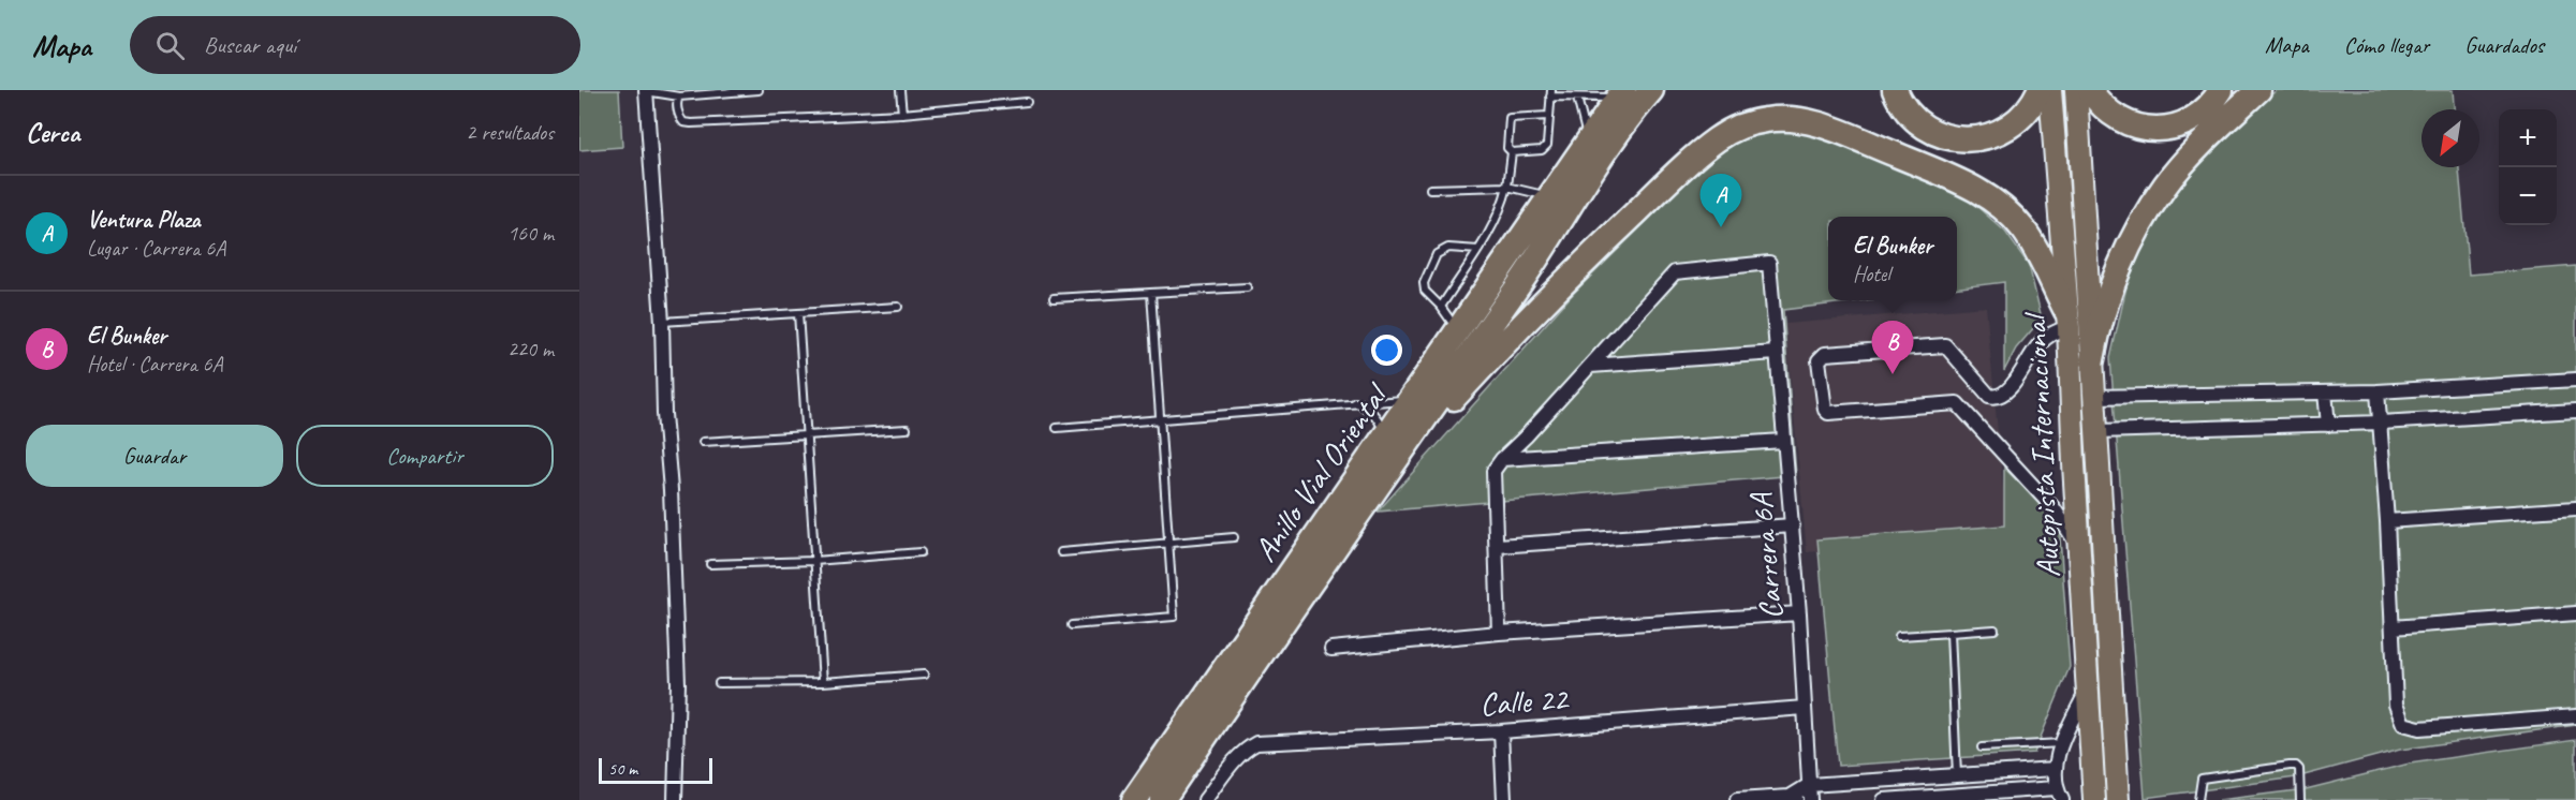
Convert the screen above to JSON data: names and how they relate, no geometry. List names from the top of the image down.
{
  "streets": {
    "highway": ["Anillo Vial Oriental"],
    "main road": ["Autopista Internacional"],
    "street": ["Carrera 6A", "Calle 22"]
  },
  "crossings": [
    ["Carrera 6A", "Calle 22"]
  ],
  "scale_bar": "50 m",
  "north": "bottom left",
  "page": {
    "header": "Mapa",
    "search": "Buscar aquí",
    "nav": ["Mapa", "Cómo llegar", "Guardados"],
    "heading": ["Cerca", "2 resultados"],
    "map_buttons": ["+", "−"],
    "list": [
      {
        "mark": "A",
        "name": "Ventura Plaza",
        "note": "Lugar · Carrera 6A",
        "value": "160 m"
      },
      {
        "mark": "B",
        "name": "El Bunker",
        "note": "Hotel · Carrera 6A",
        "value": "220 m"
      }
    ],
    "pins": ["A", "B"],
    "popup": ["El Bunker", "Hotel"],
    "buttons": ["Guardar", "Compartir"],
    "scale": "50 m"
  }
}
